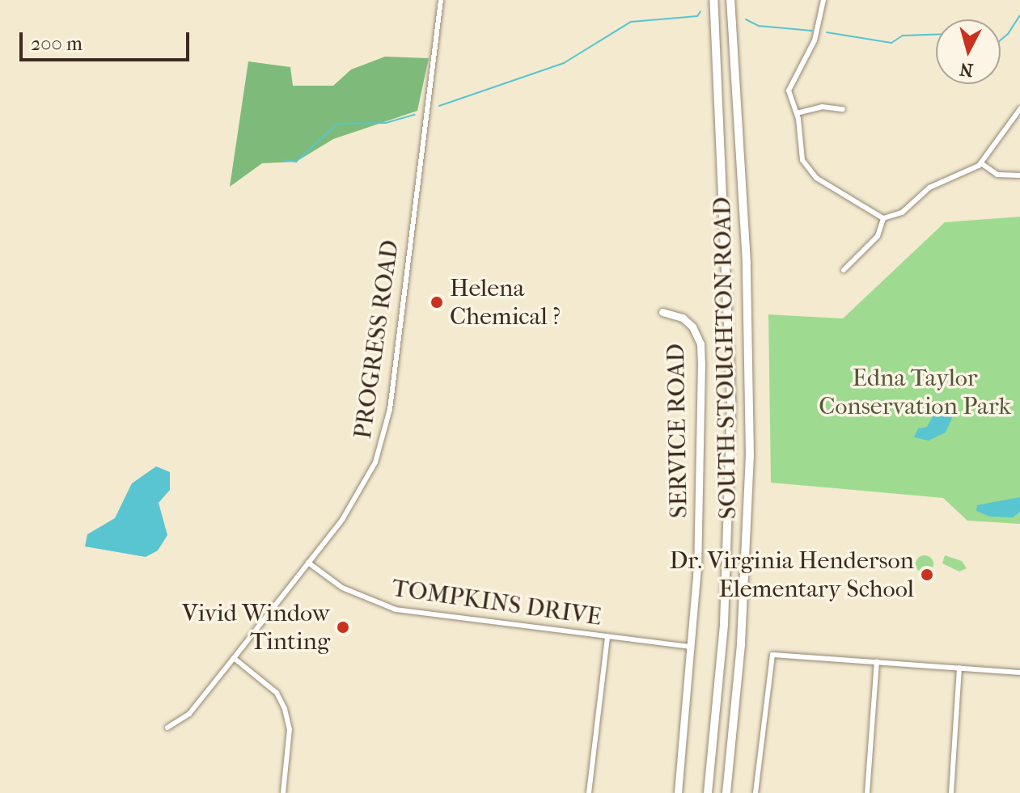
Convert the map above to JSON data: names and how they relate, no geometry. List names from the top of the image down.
{
  "streets": {
    "main road": ["SOUTH STOUGHTON ROAD"],
    "street": ["PROGRESS ROAD", "SERVICE ROAD", "TOMPKINS DRIVE"]
  },
  "crossings": [
    ["PROGRESS ROAD", "TOMPKINS DRIVE"],
    ["SERVICE ROAD", "TOMPKINS DRIVE"]
  ],
  "parks": ["Edna Taylor Conservation Park"],
  "places": ["Helena Chemical ?", "Dr. Virginia Henderson Elementary School", "Vivid Window Tinting"],
  "scale_bar": "200 m",
  "north": "bottom"
}
